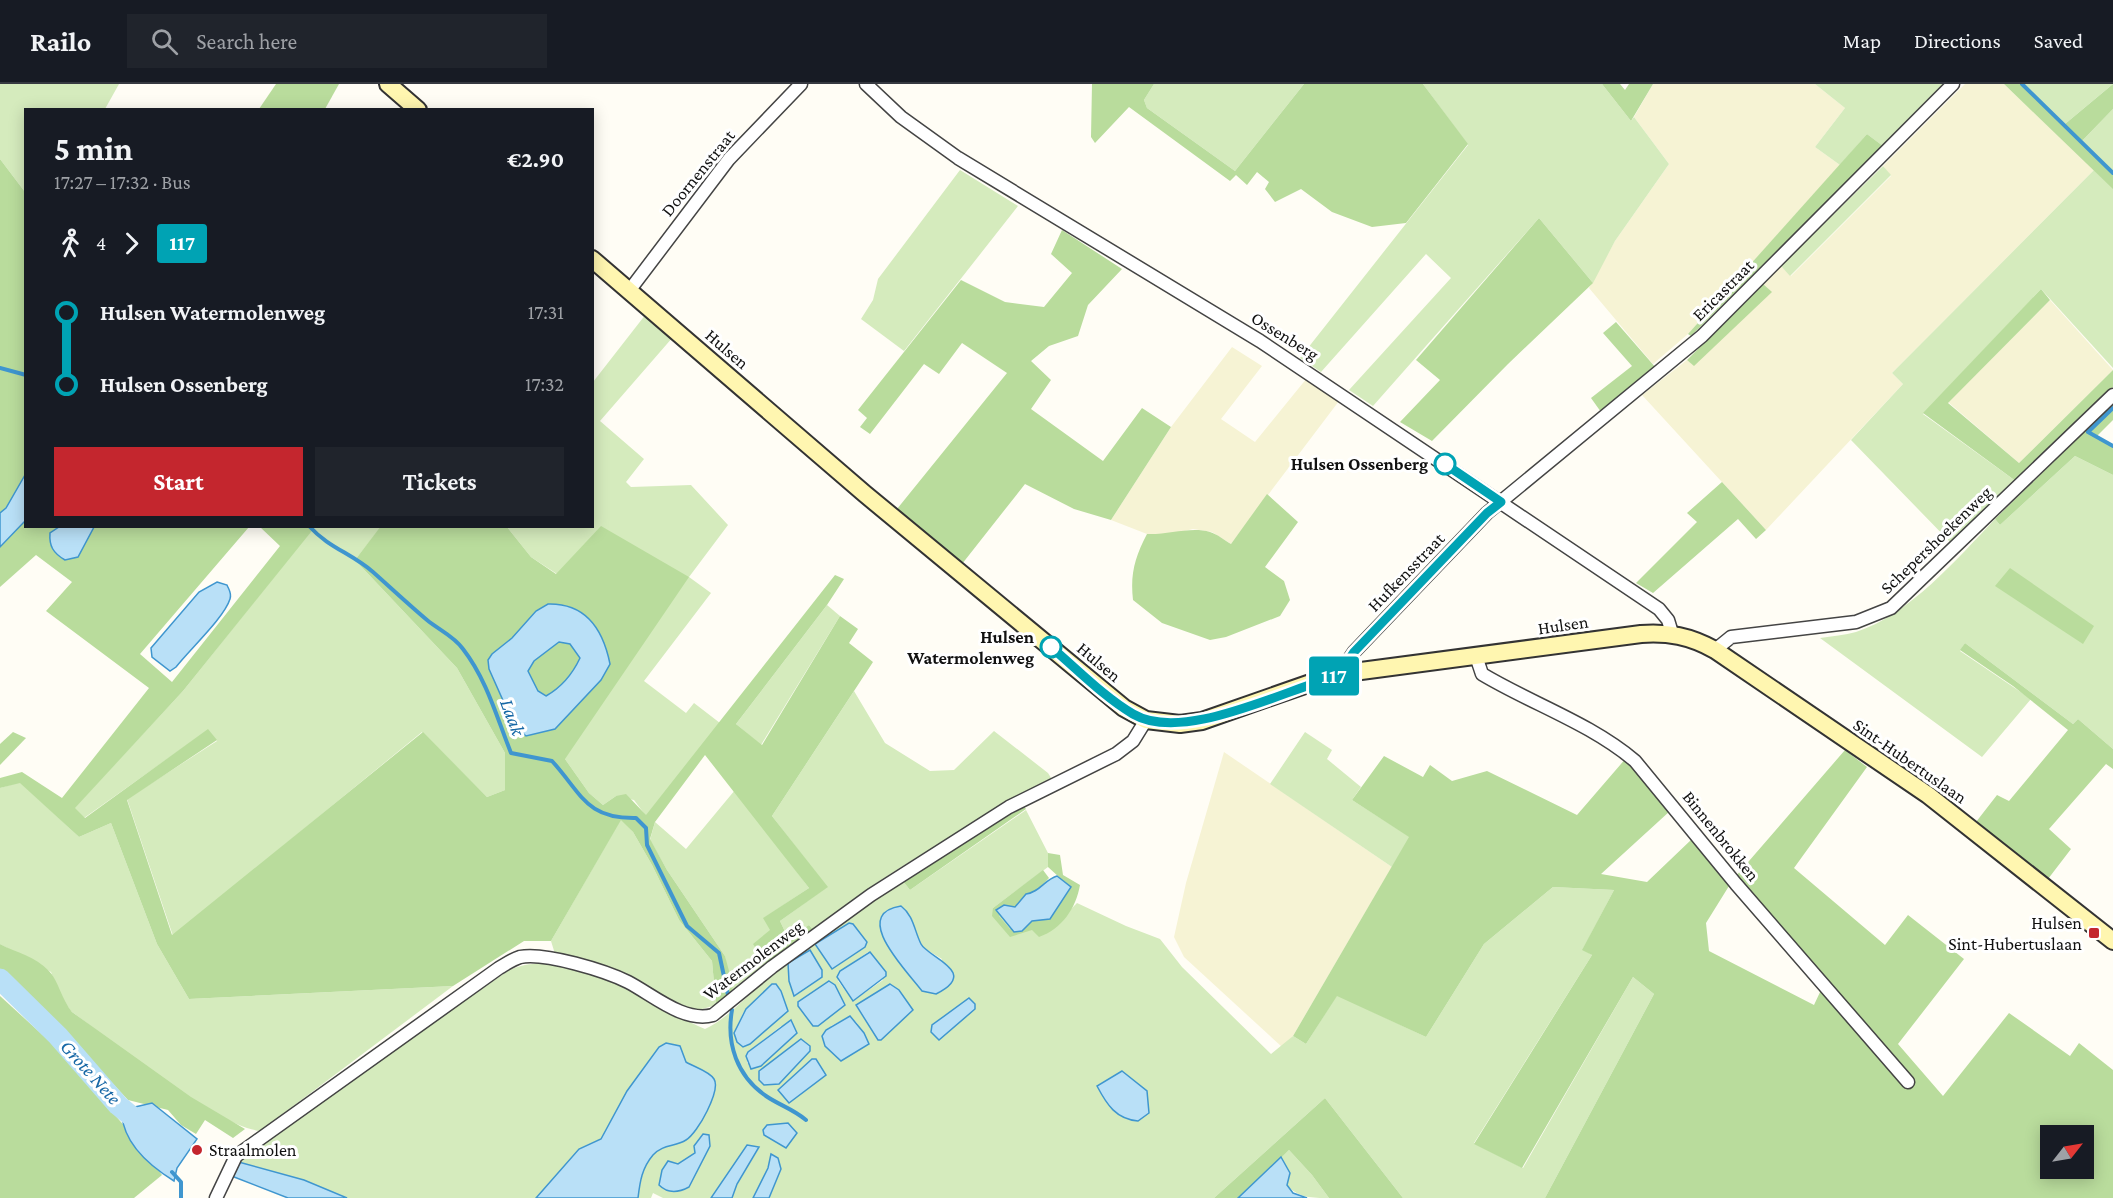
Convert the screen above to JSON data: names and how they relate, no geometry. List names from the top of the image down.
{
  "streets": {
    "street": [
      "Doornenstraat",
      "Ericastraat",
      "Ossenberg",
      "Hulsen",
      "Schepershoekenweg",
      "Hufkensstraat",
      "Sint-Hubertuslaan",
      "Binnenbrokken",
      "Watermolenweg"
    ]
  },
  "crossings": [
    ["Doornenstraat", "Hulsen"],
    ["Ericastraat", "Ossenberg"],
    ["Ericastraat", "Hufkensstraat"],
    ["Ossenberg", "Hulsen"],
    ["Ossenberg", "Hufkensstraat"],
    ["Ossenberg", "Sint-Hubertuslaan"],
    ["Hulsen", "Hufkensstraat"],
    ["Hulsen", "Sint-Hubertuslaan"],
    ["Hulsen", "Binnenbrokken"],
    ["Hulsen", "Watermolenweg"],
    ["Schepershoekenweg", "Sint-Hubertuslaan"]
  ],
  "water": ["Laak", "Grote Nete"],
  "places": {
    "other": ["Hulsen Ossenberg", "Hulsen Watermolenweg", "Straalmolen"],
    "transit": ["Hulsen Sint-Hubertuslaan"]
  },
  "lines": ["bus line 117"],
  "north": "top right",
  "page": {
    "header": "Railo",
    "search": "Search here",
    "nav": ["Map", "Directions", "Saved"],
    "on_map": "117",
    "heading": ["5 min", "17:27 – 17:32 · Bus", "€2.90"],
    "legs": ["4", "117"],
    "list": [
      {
        "name": "Hulsen Watermolenweg",
        "value": "17:31"
      },
      {
        "name": "Hulsen Ossenberg",
        "value": "17:32"
      }
    ],
    "buttons": ["Start", "Tickets"]
  }
}
